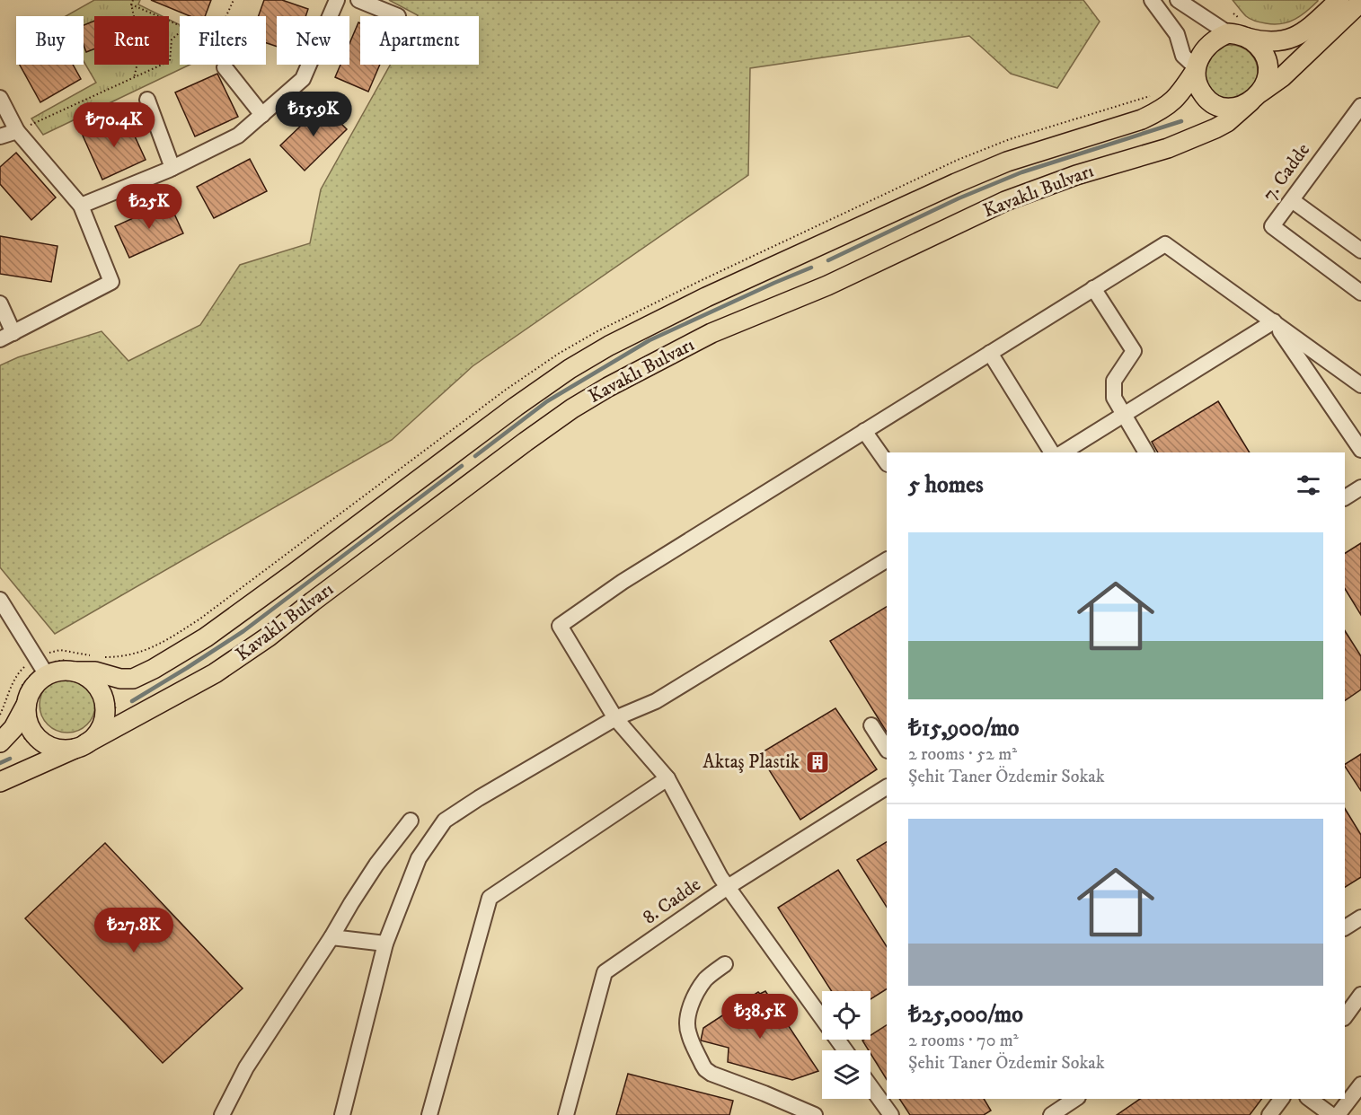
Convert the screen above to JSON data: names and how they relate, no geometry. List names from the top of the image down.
{
  "streets": {
    "main road": ["Kavaklı Bulvarı"],
    "street": ["7. Cadde", "8. Cadde"]
  },
  "places": {
    "building": ["Aktaş Plastik"]
  },
  "page": {
    "chip": [
      "Buy",
      "Rent",
      "Filters",
      "New",
      "Apartment"
    ],
    "price": [
      "₺15.9K",
      "₺70.4K",
      "₺25K",
      "₺27.8K",
      "₺38.5K"
    ],
    "heading": "5 homes",
    "list": [
      {
        "name": "₺15,900/mo",
        "note": "2 rooms · 52 m² · Şehit Taner Özdemir Sokak"
      },
      {
        "name": "₺25,000/mo",
        "note": "2 rooms · 70 m² · Şehit Taner Özdemir Sokak"
      }
    ]
  }
}
